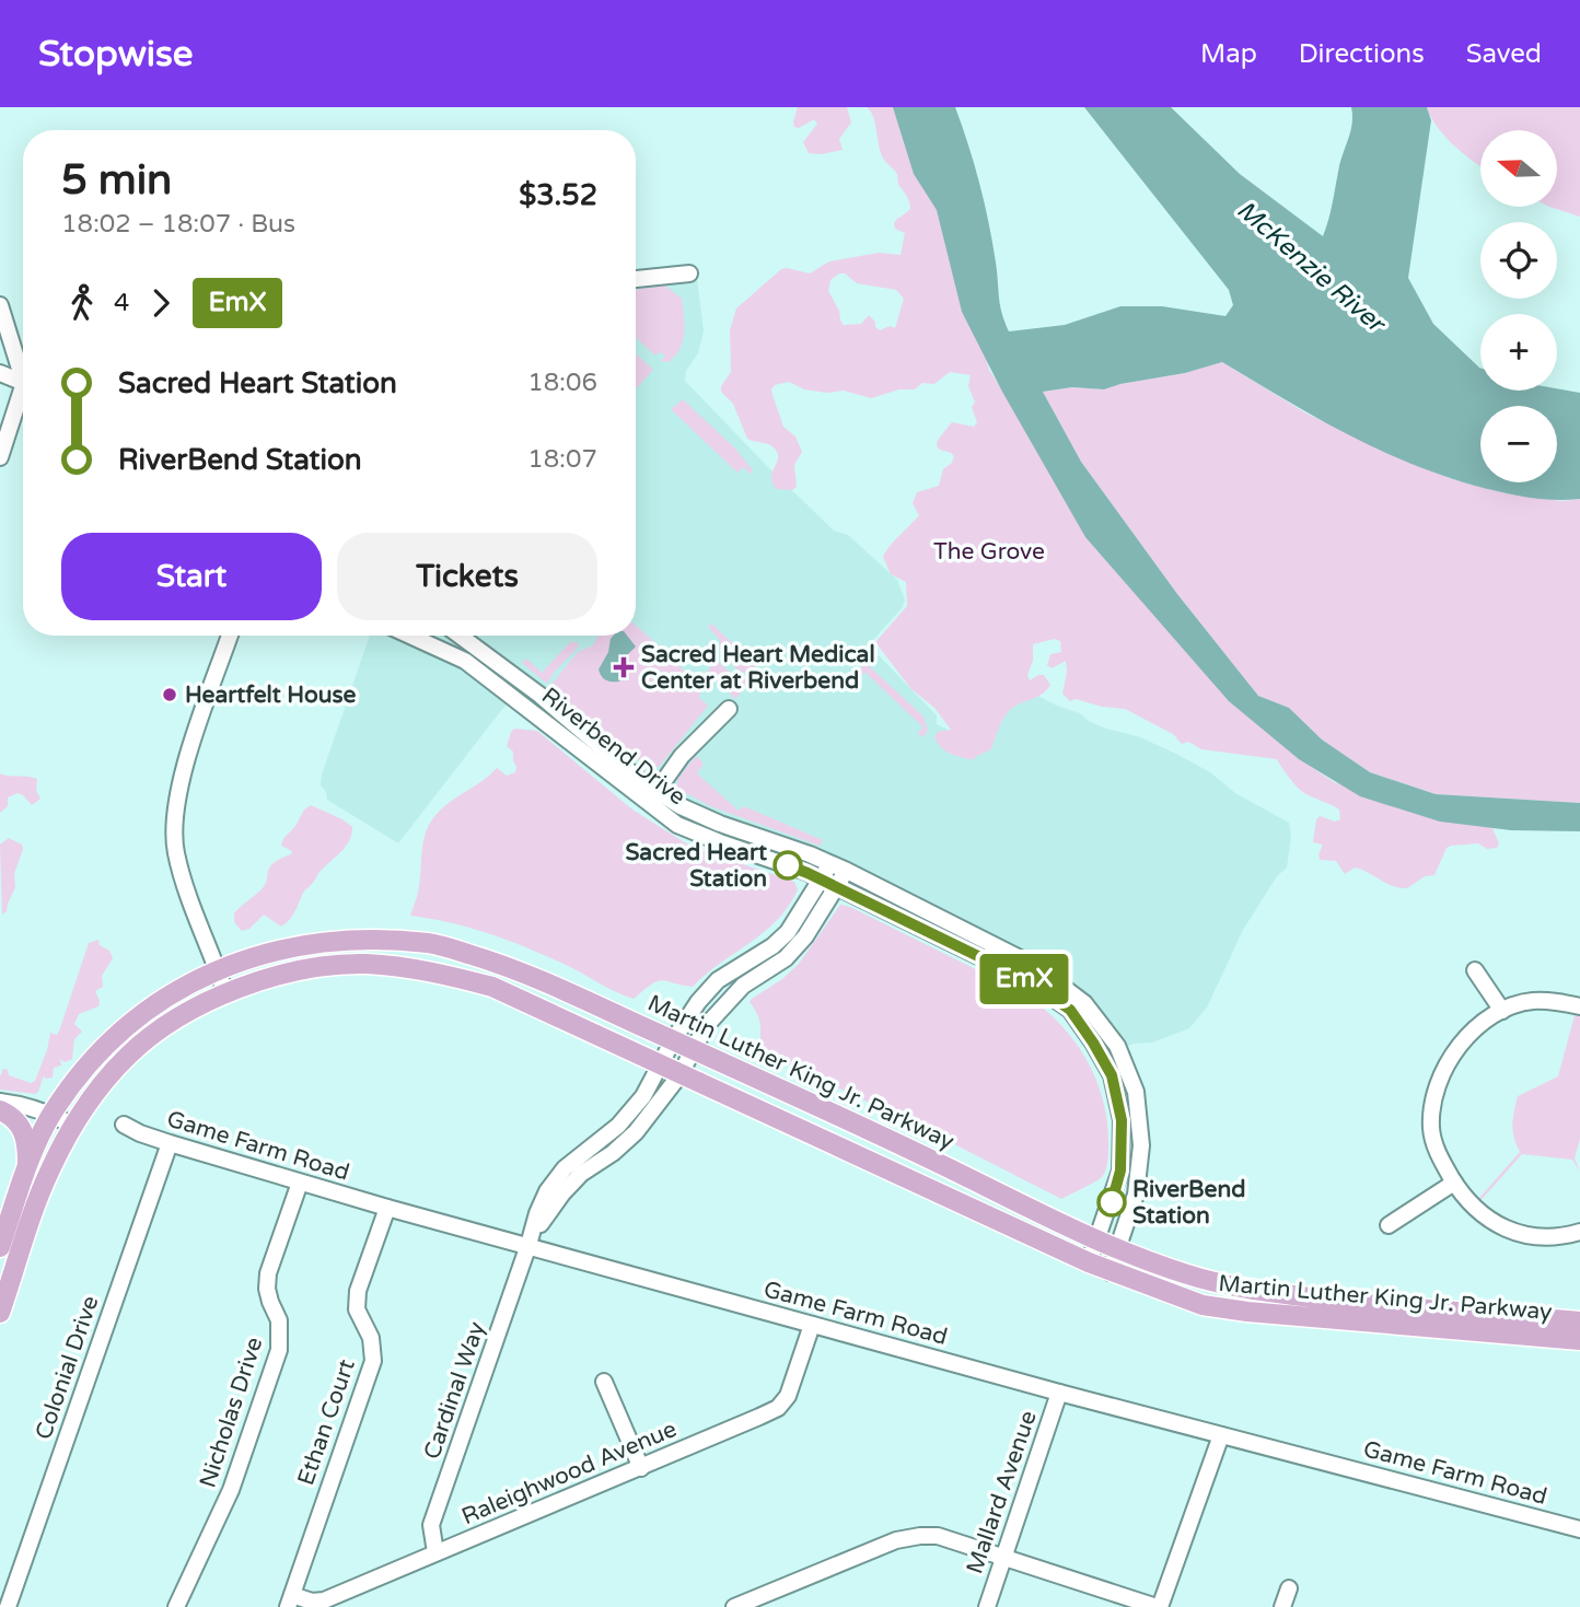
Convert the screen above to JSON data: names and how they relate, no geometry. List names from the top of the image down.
{
  "streets": {
    "main road": ["Martin Luther King Jr. Parkway"],
    "street": [
      "Riverbend Drive",
      "Game Farm Road",
      "Colonial Drive",
      "Cardinal Way",
      "Nicholas Drive",
      "Ethan Court",
      "Raleighwood Avenue",
      "Mallard Avenue"
    ]
  },
  "crossings": [
    ["Riverbend Drive", "Martin Luther King Jr. Parkway"],
    ["Riverbend Drive", "Cardinal Way"],
    ["Martin Luther King Jr. Parkway", "Cardinal Way"],
    ["Game Farm Road", "Colonial Drive"],
    ["Game Farm Road", "Cardinal Way"],
    ["Game Farm Road", "Nicholas Drive"],
    ["Game Farm Road", "Ethan Court"],
    ["Game Farm Road", "Raleighwood Avenue"],
    ["Game Farm Road", "Mallard Avenue"],
    ["Cardinal Way", "Raleighwood Avenue"],
    ["Ethan Court", "Raleighwood Avenue"]
  ],
  "water": ["McKenzie River"],
  "parks": ["The Grove"],
  "places": {
    "health": ["Sacred Heart Medical Center at Riverbend"],
    "other": ["Heartfelt House", "Sacred Heart Station", "RiverBend Station"]
  },
  "lines": ["bus line EmX"],
  "north": "left",
  "page": {
    "header": "Stopwise",
    "nav": ["Map", "Directions", "Saved"],
    "on_map": "EmX",
    "map_buttons": ["+", "−"],
    "heading": ["5 min", "18:02 – 18:07 · Bus", "$3.52"],
    "legs": ["4", "EmX"],
    "list": [
      {
        "name": "Sacred Heart Station",
        "value": "18:06"
      },
      {
        "name": "RiverBend Station",
        "value": "18:07"
      }
    ],
    "buttons": ["Start", "Tickets"]
  }
}
